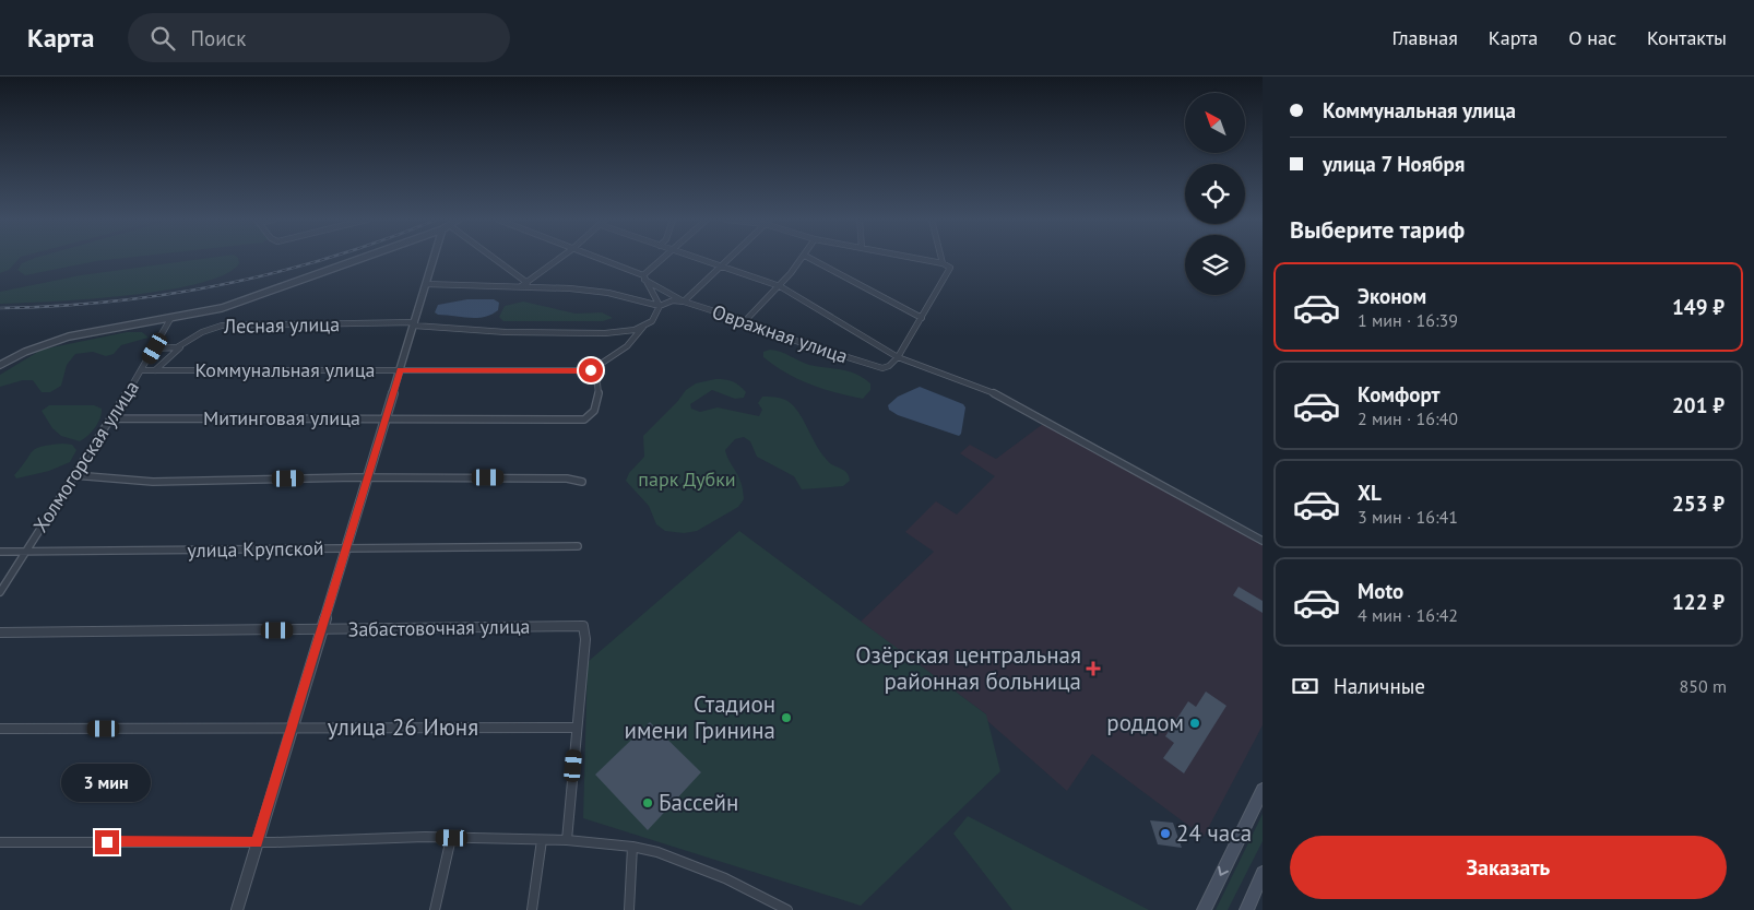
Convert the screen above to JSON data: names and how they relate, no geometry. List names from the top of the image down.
{
  "streets": {
    "street": [
      "Лесная улица",
      "Овражная улица",
      "Коммунальная улица",
      "Митинговая улица",
      "Холмогорская улица",
      "улица Крупской",
      "Забастовочная улица",
      "улица 26 Июня"
    ]
  },
  "crossings": [
    ["Лесная улица", "Холмогорская улица"],
    ["Коммунальная улица", "Митинговая улица"],
    ["Коммунальная улица", "Холмогорская улица"],
    ["Митинговая улица", "Холмогорская улица"],
    ["Холмогорская улица", "улица Крупской"],
    ["Забастовочная улица", "улица 26 Июня"]
  ],
  "parks": ["парк Дубки"],
  "places": {
    "health": ["Озёрская центральная районная больница"],
    "other": [
      "Стадион имени Гринина",
      "роддом",
      "Бассейн",
      "24 часа"
    ]
  },
  "north": "top left",
  "page": {
    "header": "Карта",
    "search": "Поиск",
    "nav": [
      "Главная",
      "Карта",
      "О нас",
      "Контакты"
    ],
    "banner": ["Коммунальная улица", "улица 7 Ноября"],
    "heading": "Выберите тариф",
    "list": [
      {
        "name": "Эконом",
        "note": "1 мин · 16:39",
        "value": "149 ₽"
      },
      {
        "name": "Комфорт",
        "note": "2 мин · 16:40",
        "value": "201 ₽"
      },
      {
        "name": "XL",
        "note": "3 мин · 16:41",
        "value": "253 ₽"
      },
      {
        "name": "Moto",
        "note": "4 мин · 16:42",
        "value": "122 ₽"
      }
    ],
    "pay": ["Наличные", "850 m"],
    "bubble": "3 мин",
    "buttons": "Заказать"
  }
}
